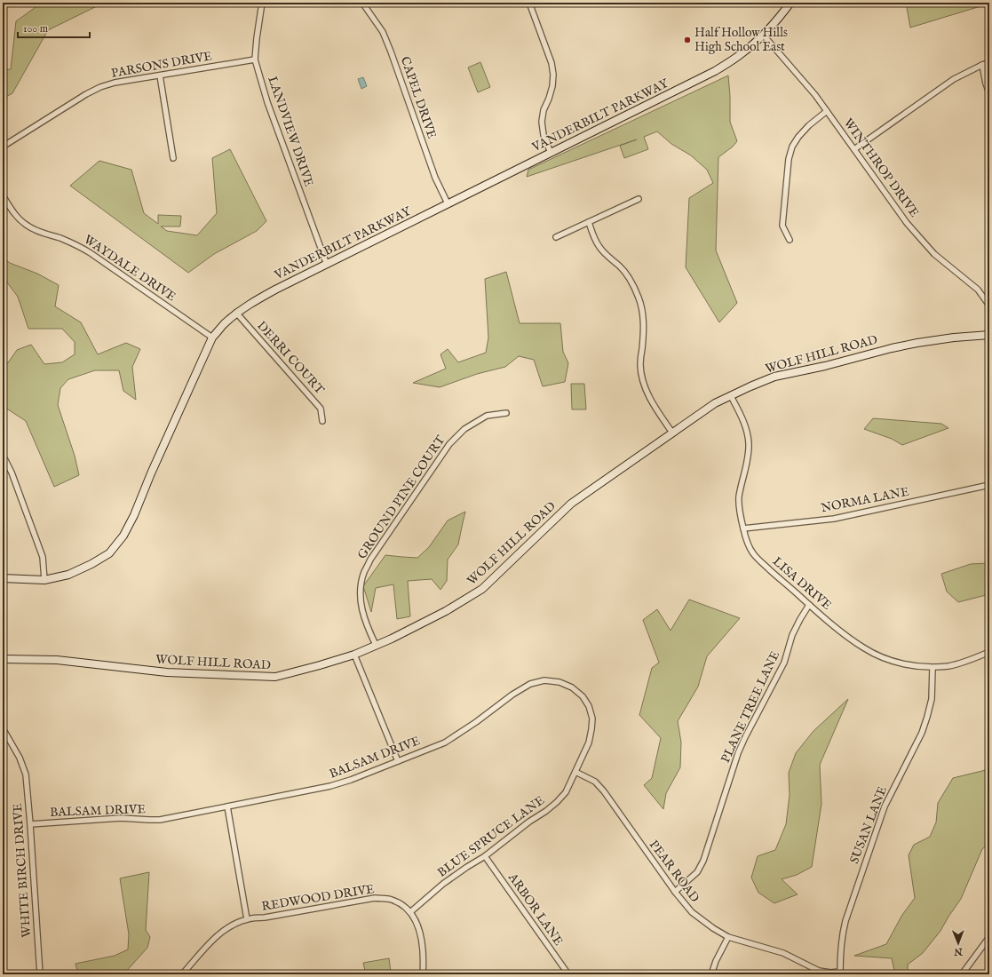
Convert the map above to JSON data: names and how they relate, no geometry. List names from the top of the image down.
{
  "streets": {
    "street": [
      "PARSONS DRIVE",
      "CAPEL DRIVE",
      "VANDERBILT PARKWAY",
      "LANDVIEW DRIVE",
      "WINTHROP DRIVE",
      "WAYDALE DRIVE",
      "WOLF HILL ROAD",
      "DERRI COURT",
      "GROUND PINE COURT",
      "NORMA LANE",
      "LISA DRIVE",
      "PLANE TREE LANE",
      "BALSAM DRIVE",
      "SUSAN LANE",
      "BLUE SPRUCE LANE",
      "WHITE BIRCH DRIVE",
      "PEAR ROAD",
      "REDWOOD DRIVE",
      "ARBOR LANE"
    ]
  },
  "crossings": [
    ["PARSONS DRIVE", "LANDVIEW DRIVE"],
    ["CAPEL DRIVE", "VANDERBILT PARKWAY"],
    ["VANDERBILT PARKWAY", "LANDVIEW DRIVE"],
    ["VANDERBILT PARKWAY", "WINTHROP DRIVE"],
    ["VANDERBILT PARKWAY", "WAYDALE DRIVE"],
    ["VANDERBILT PARKWAY", "DERRI COURT"],
    ["WOLF HILL ROAD", "GROUND PINE COURT"],
    ["WOLF HILL ROAD", "LISA DRIVE"],
    ["NORMA LANE", "LISA DRIVE"],
    ["LISA DRIVE", "PLANE TREE LANE"],
    ["LISA DRIVE", "SUSAN LANE"],
    ["PLANE TREE LANE", "PEAR ROAD"],
    ["BALSAM DRIVE", "BLUE SPRUCE LANE"],
    ["BALSAM DRIVE", "WHITE BIRCH DRIVE"],
    ["BALSAM DRIVE", "PEAR ROAD"],
    ["SUSAN LANE", "PEAR ROAD"],
    ["BLUE SPRUCE LANE", "PEAR ROAD"],
    ["BLUE SPRUCE LANE", "REDWOOD DRIVE"],
    ["BLUE SPRUCE LANE", "ARBOR LANE"]
  ],
  "places": ["Half Hollow Hills High School East"],
  "scale_bar": "100 m",
  "north": "bottom"
}
